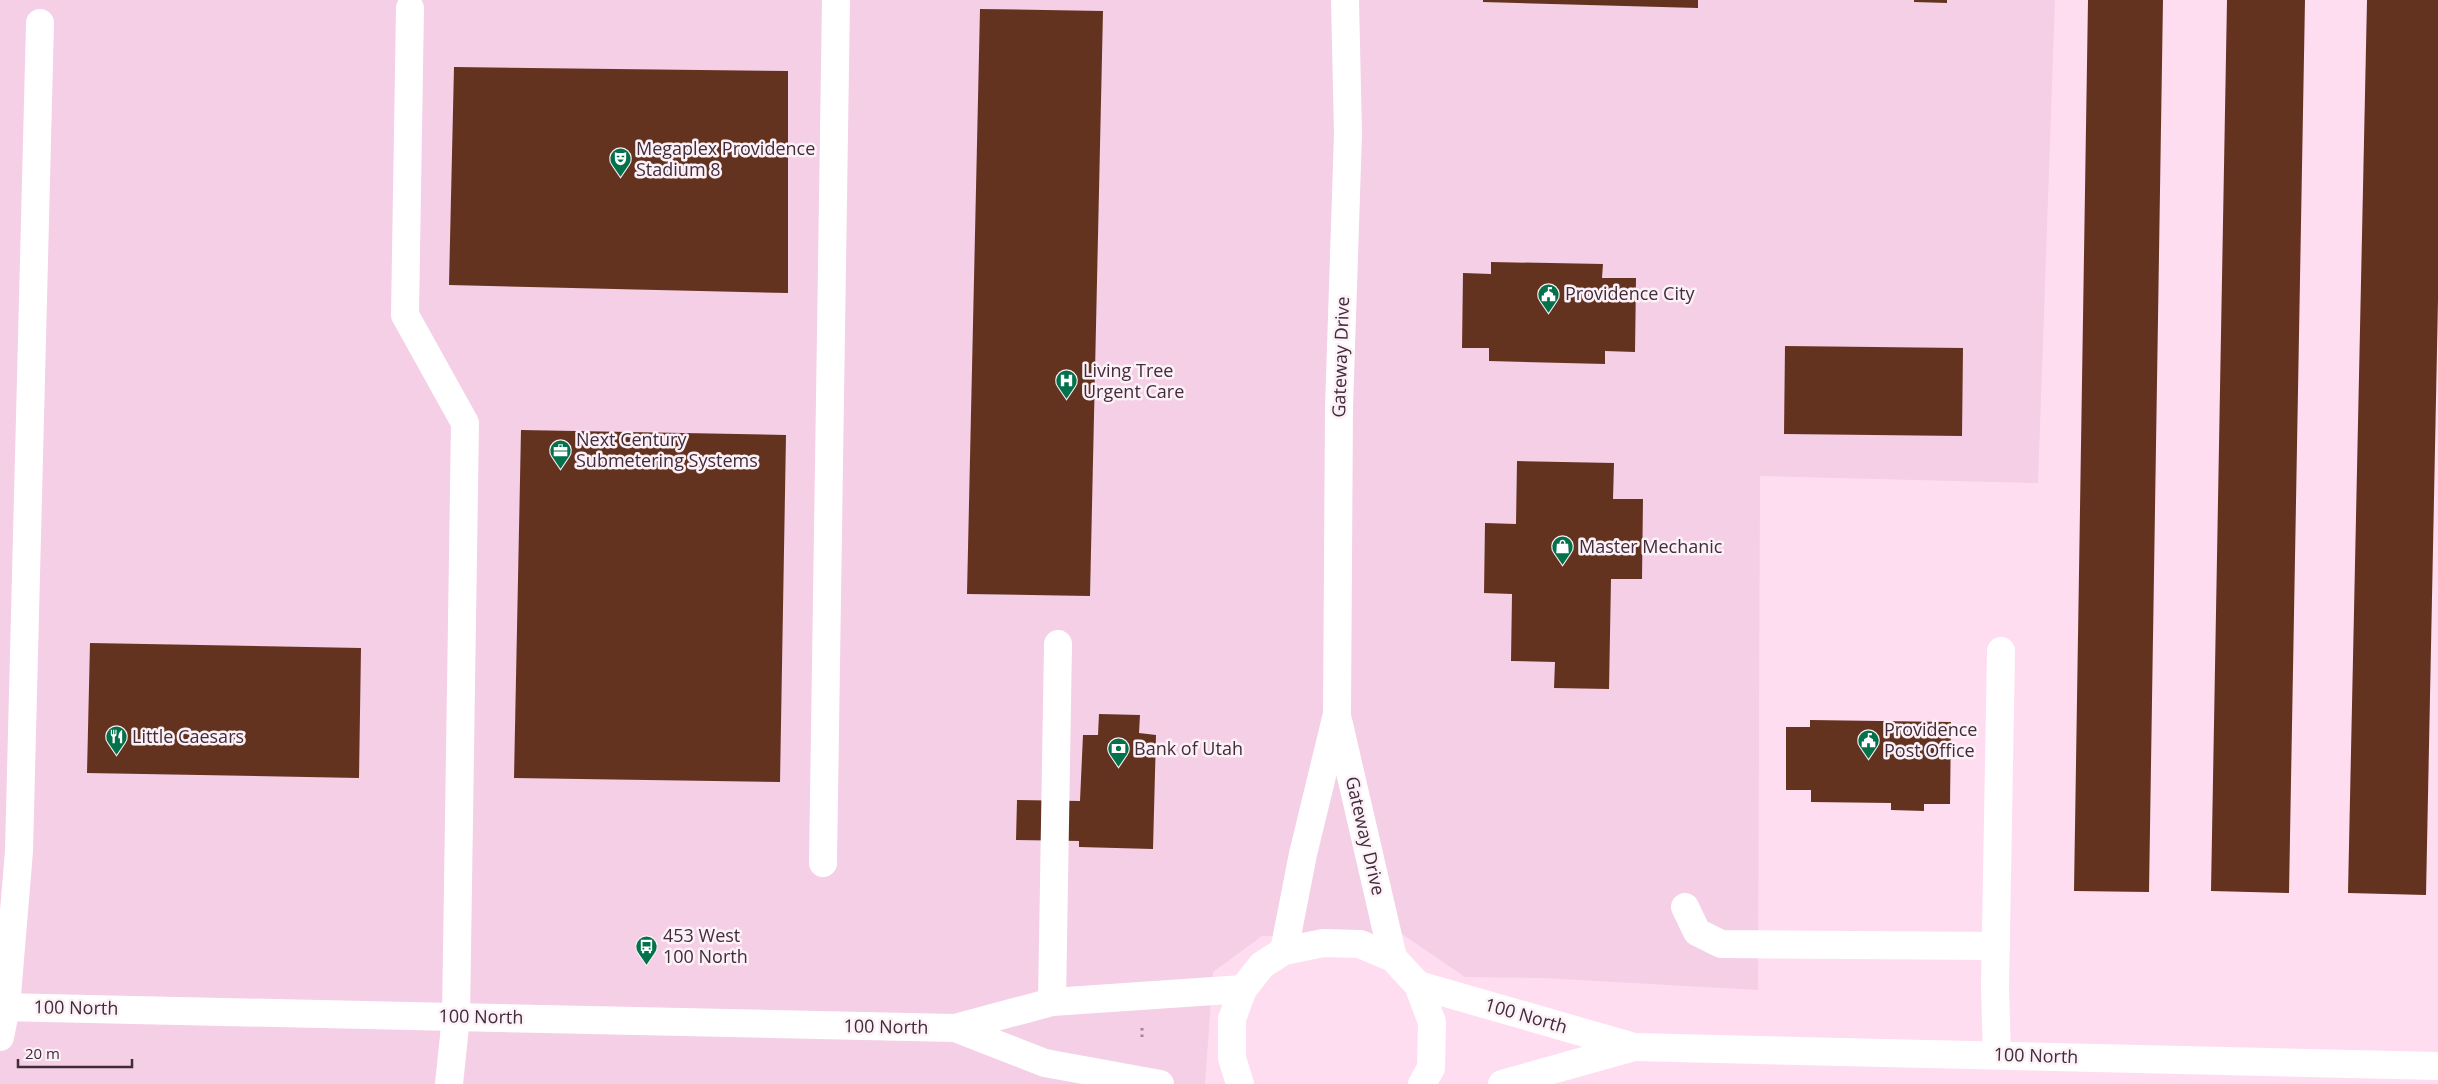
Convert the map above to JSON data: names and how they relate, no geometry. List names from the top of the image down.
{
  "streets": {
    "main road": ["Gateway Drive", "100 North"]
  },
  "places": {
    "theatre": ["Megaplex Providence Stadium 8"],
    "public building": ["Providence City", "Providence Post Office"],
    "hospital": ["Living Tree Urgent Care"],
    "office": ["Next Century Submetering Systems"],
    "shop": ["Master Mechanic"],
    "restaurant": ["Little Caesars"],
    "bank": ["Bank of Utah"],
    "bus stop": ["453 West 100 North"]
  },
  "scale_bar": "20 m"
}
